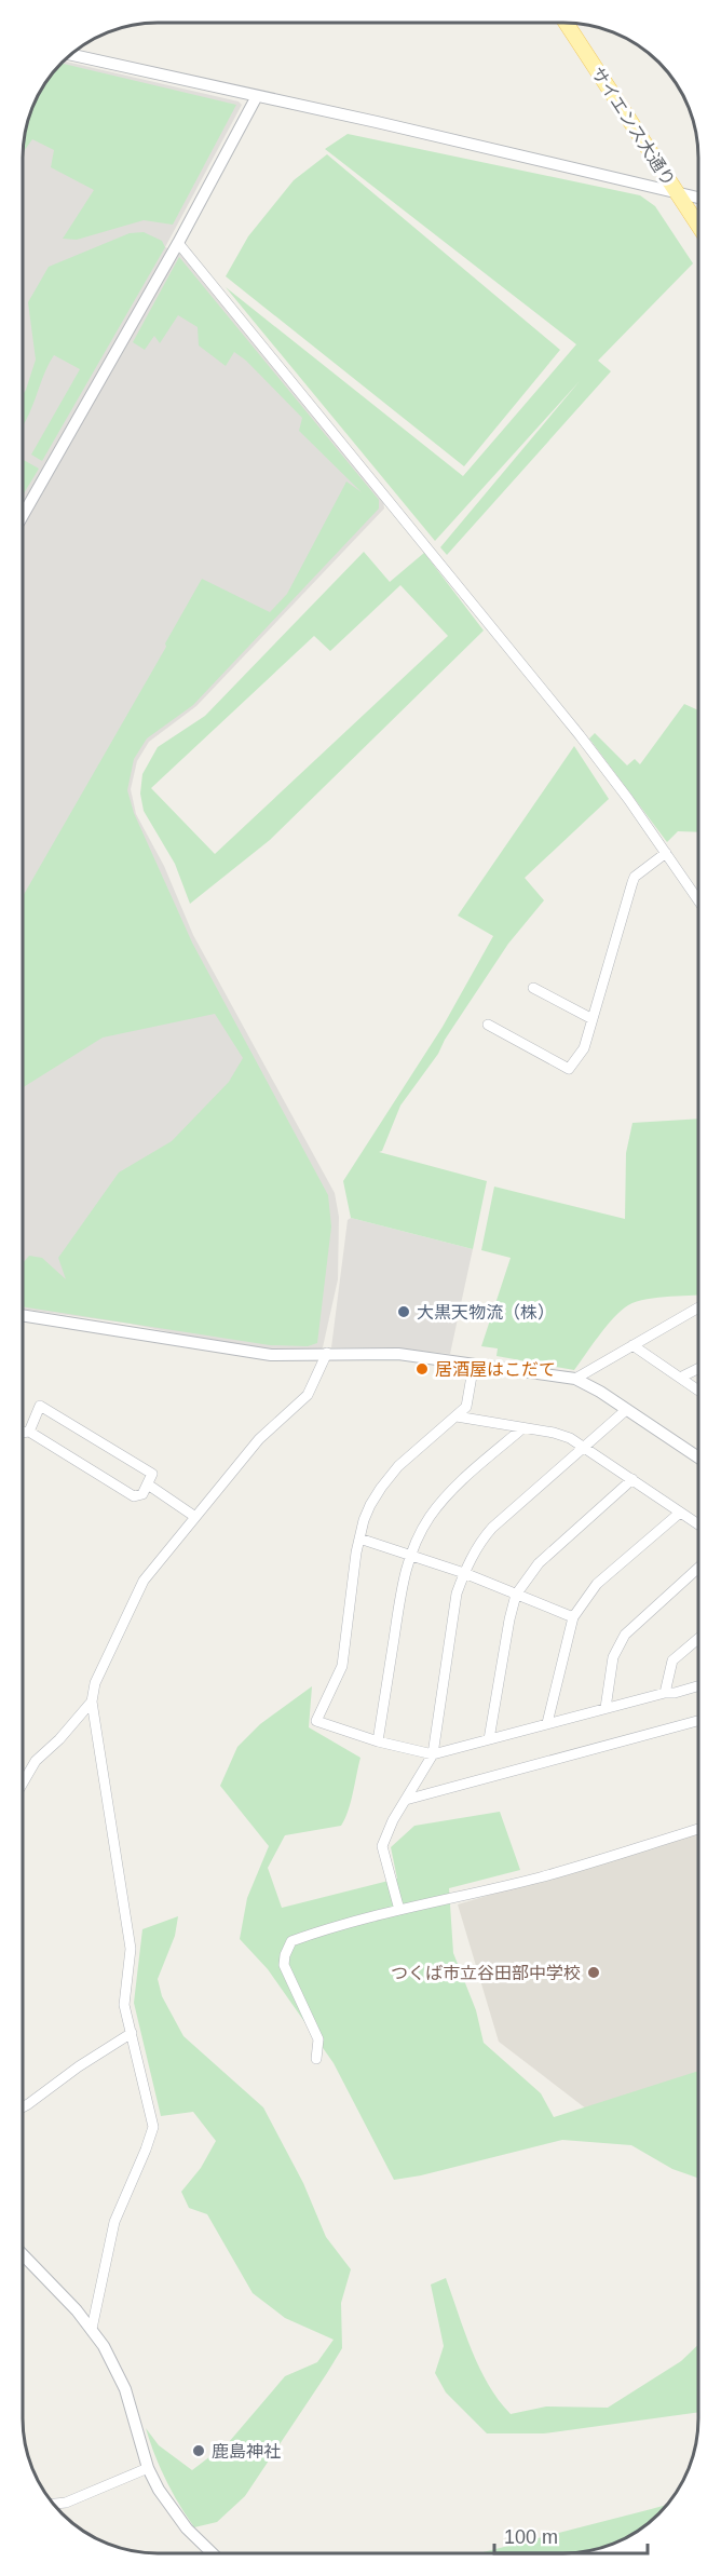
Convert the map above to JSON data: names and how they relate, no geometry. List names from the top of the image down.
{
  "streets": {
    "main road": ["サイエンス大通り"]
  },
  "places": [
    "大黒天物流（株）",
    "居酒屋はこだて",
    "つくば市立谷田部中学校",
    "鹿島神社"
  ],
  "scale_bar": "100 m"
}
